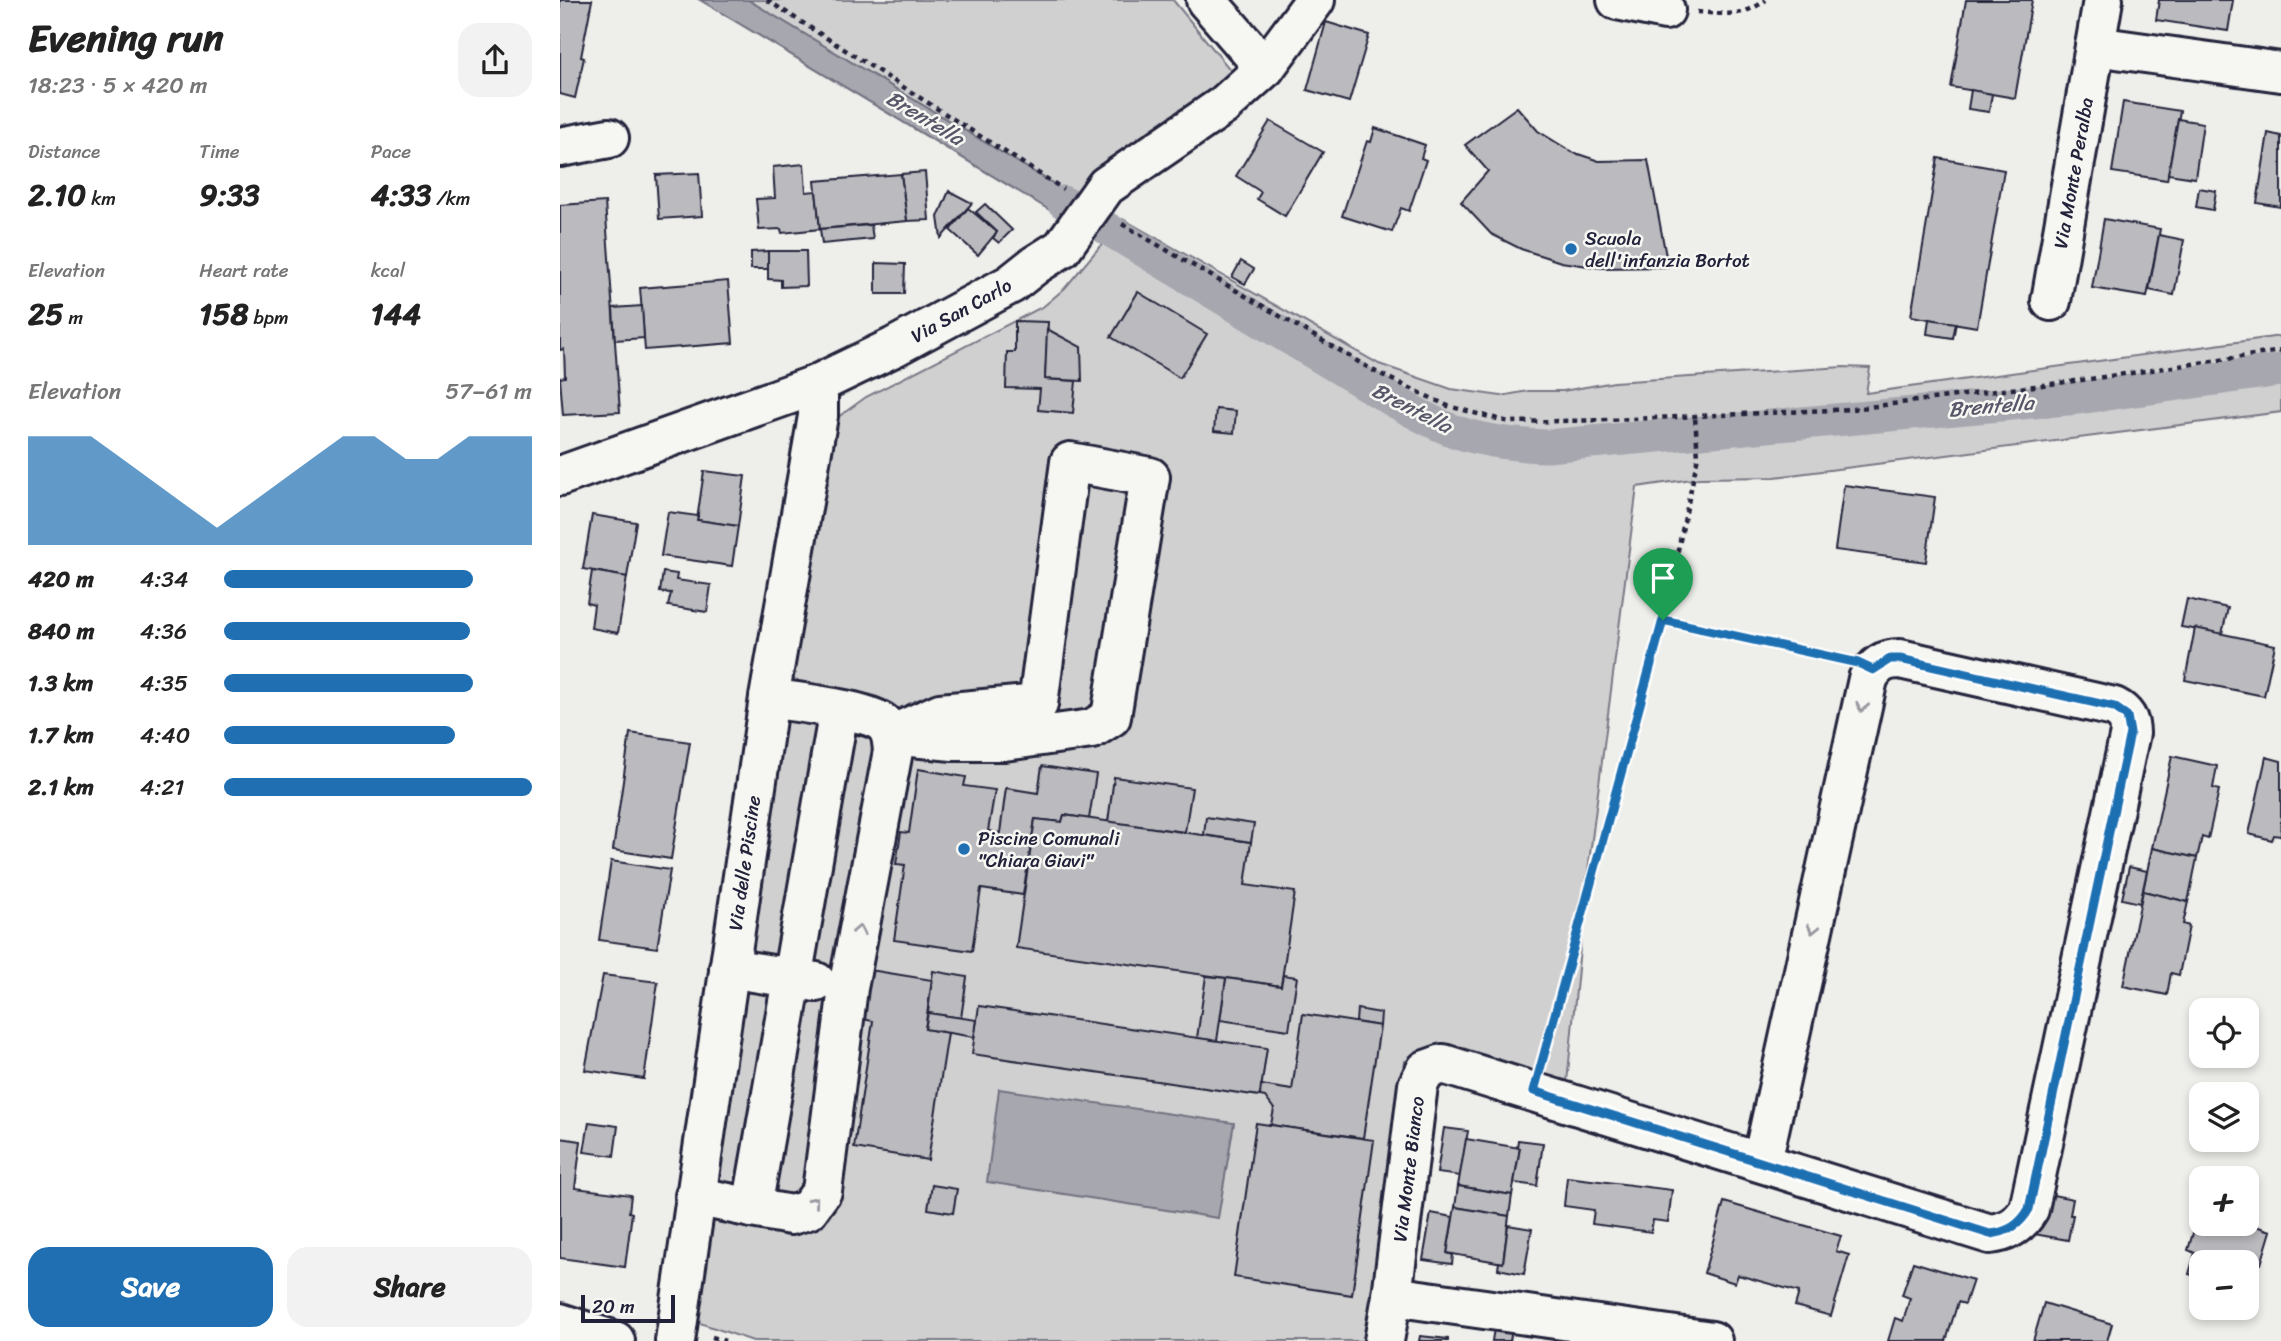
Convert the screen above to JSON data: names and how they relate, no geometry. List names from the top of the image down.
{
  "streets": {
    "street": [
      "Via Monte Peralba",
      "Via San Carlo",
      "Via delle Piscine",
      "Via Monte Bianco"
    ]
  },
  "crossings": [
    ["Via San Carlo", "Via delle Piscine"]
  ],
  "water": ["Brentella"],
  "places": ["Scuola dell'infanzia Bortot", "Piscine Comunali \"Chiara Giavi\""],
  "scale_bar": "20 m",
  "page": {
    "heading": ["Evening run", "18:23 · 5 × 420 m"],
    "stats": [
      ["Distance", "2.10 km"],
      ["Time", "9:33"],
      ["Pace", "4:33 /km"],
      ["Elevation", "25 m"],
      ["Heart rate", "158 bpm"],
      ["kcal", "144"]
    ],
    "chart": ["Elevation", "57–61 m"],
    "list": [
      {
        "name": "420 m",
        "note": "4:34"
      },
      {
        "name": "840 m",
        "note": "4:36"
      },
      {
        "name": "1.3 km",
        "note": "4:35"
      },
      {
        "name": "1.7 km",
        "note": "4:40"
      },
      {
        "name": "2.1 km",
        "note": "4:21"
      }
    ],
    "map_buttons": ["+", "−"],
    "buttons": ["Save", "Share"],
    "scale": "20 m"
  }
}
